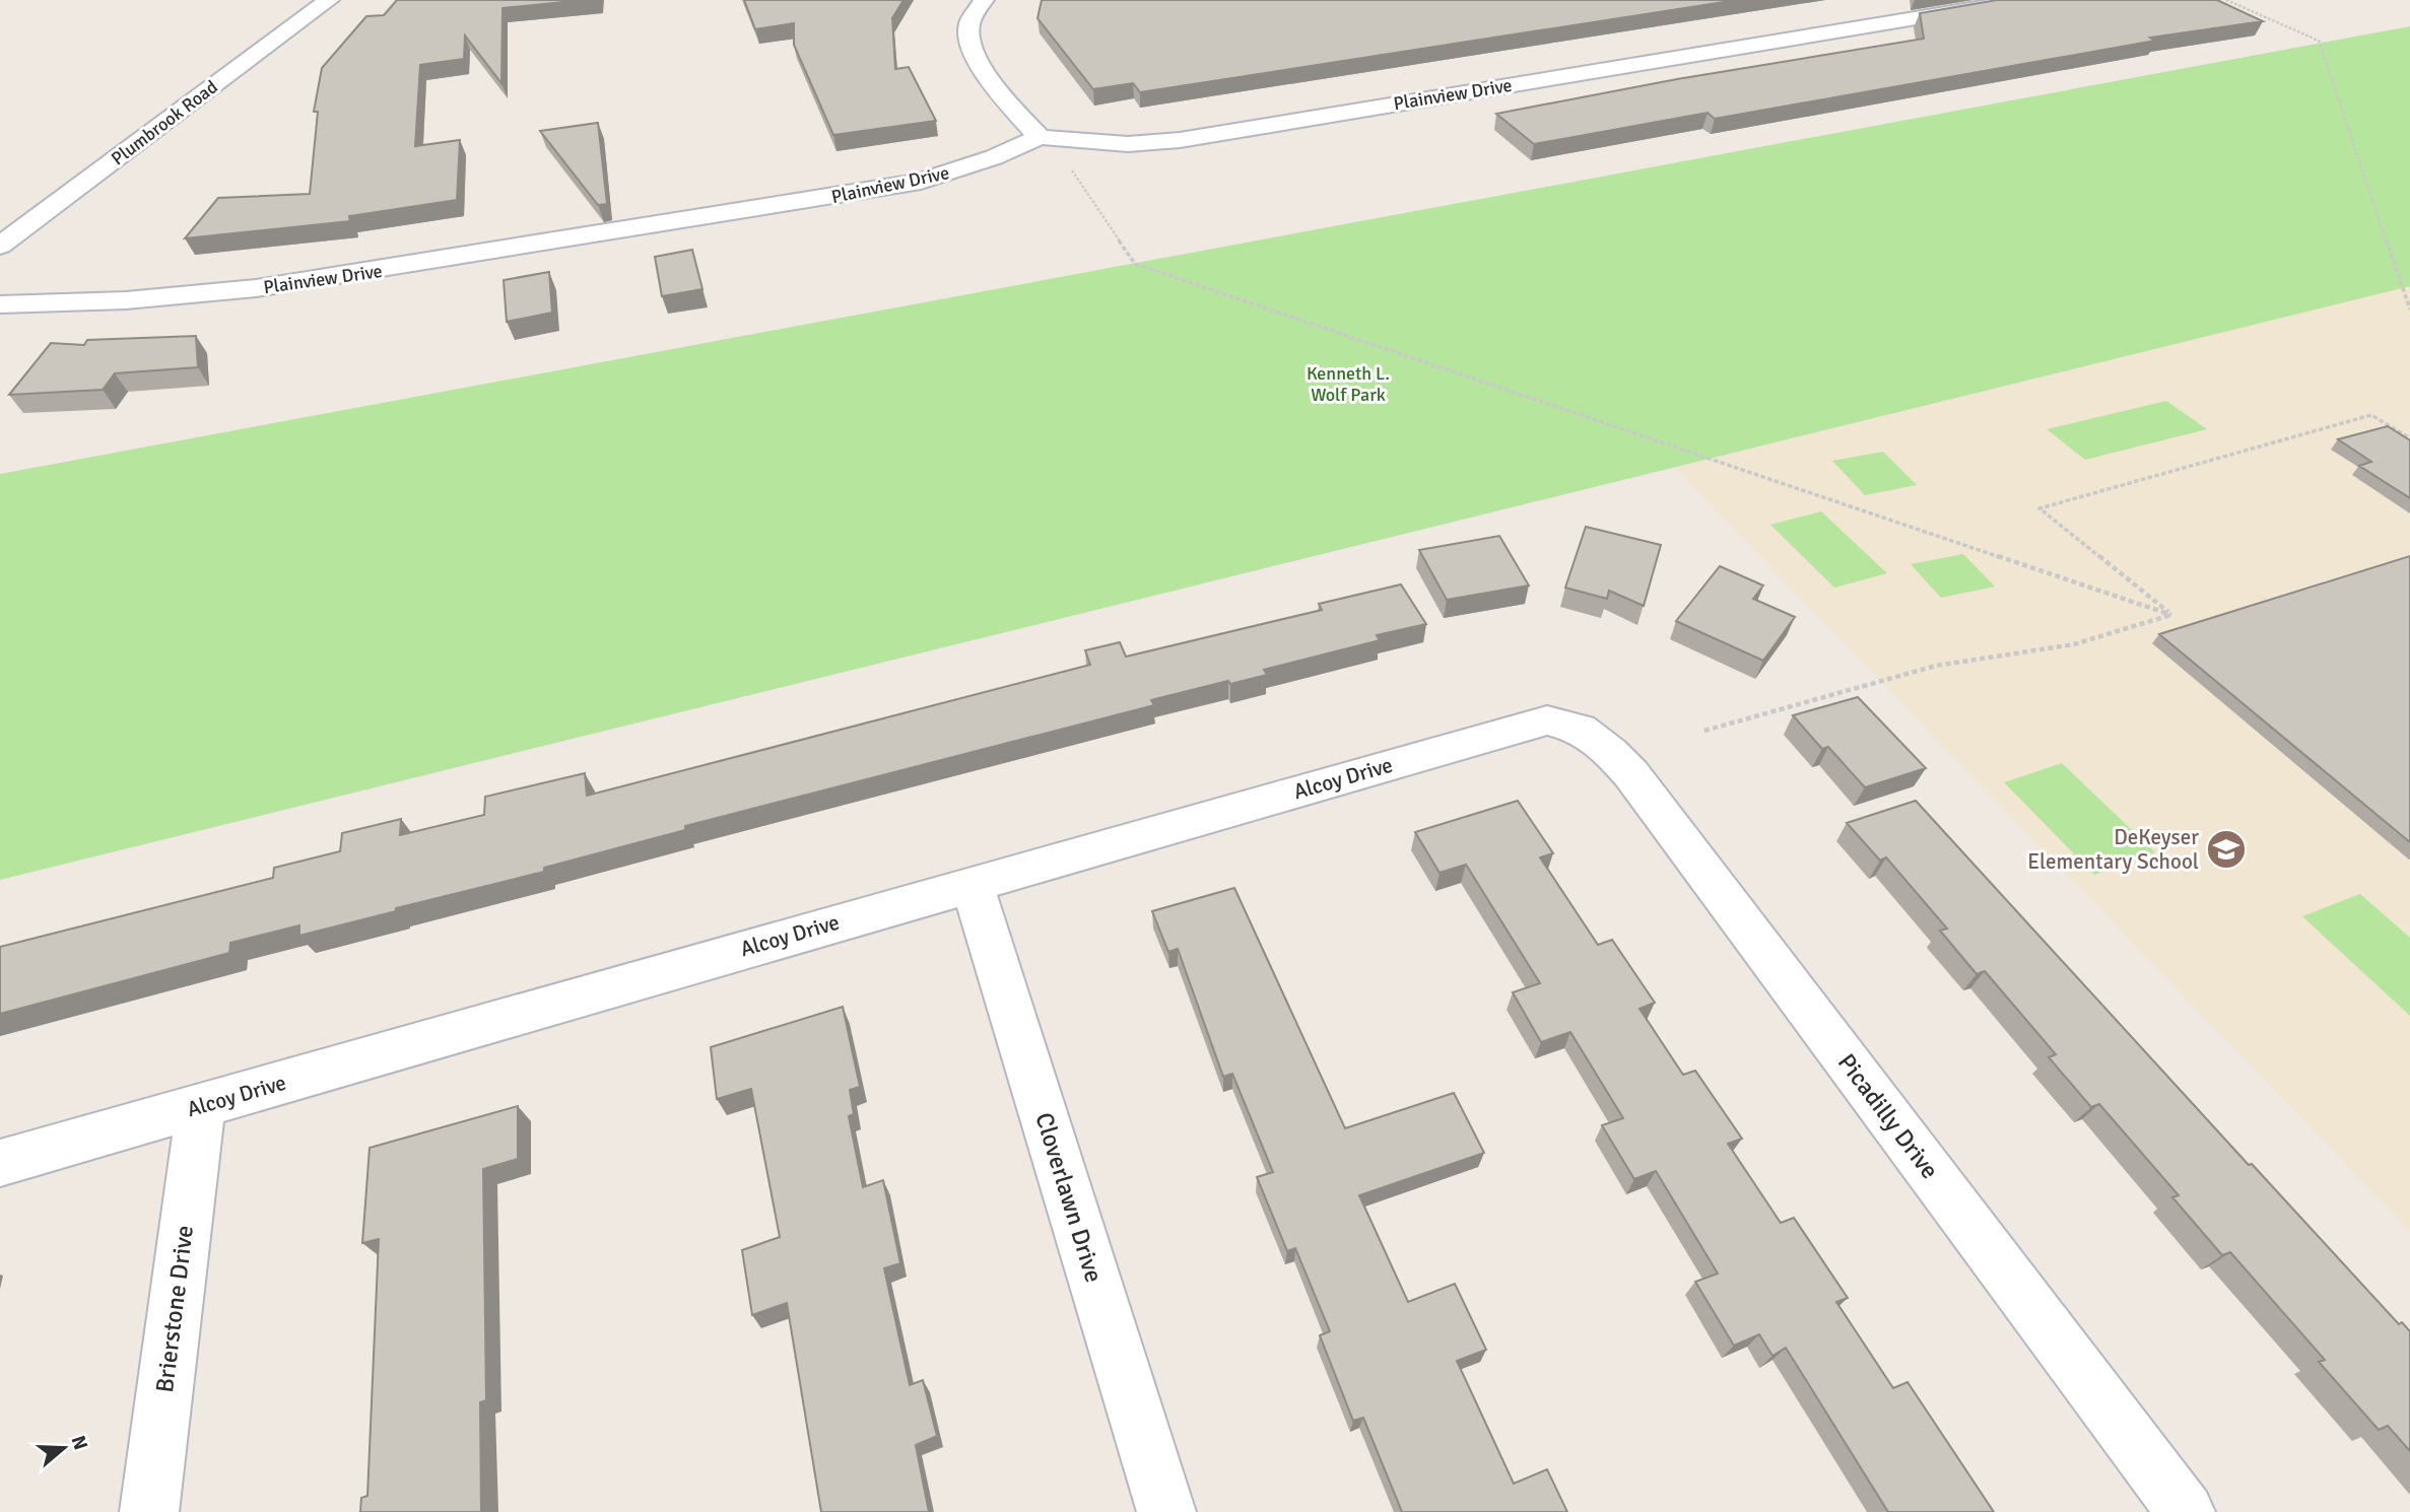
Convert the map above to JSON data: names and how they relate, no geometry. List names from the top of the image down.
{
  "streets": {
    "street": [
      "Plainview Drive",
      "Plumbrook Road",
      "Alcoy Drive",
      "Picadilly Drive",
      "Cloverlawn Drive",
      "Brierstone Drive"
    ]
  },
  "crossings": [
    ["Alcoy Drive", "Picadilly Drive"],
    ["Alcoy Drive", "Cloverlawn Drive"],
    ["Alcoy Drive", "Brierstone Drive"]
  ],
  "parks": ["Kenneth L. Wolf Park"],
  "places": {
    "school or university": ["DeKeyser Elementary School"]
  },
  "north": "right"
}
